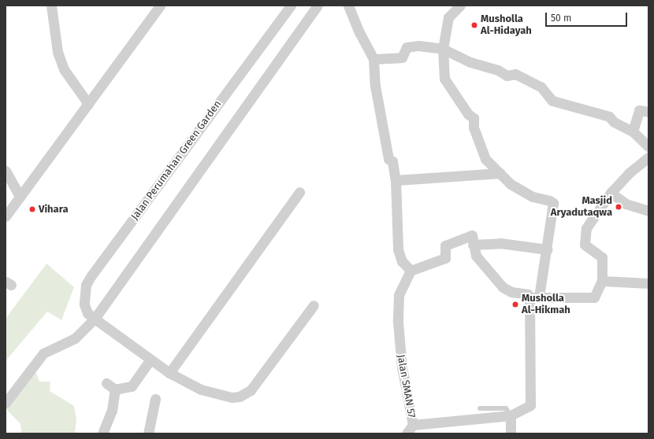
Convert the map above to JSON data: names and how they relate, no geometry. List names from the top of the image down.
{
  "streets": {
    "street": ["Jalan Perumahan Green Garden", "Jalan SMAN 57"]
  },
  "places": [
    "Musholla Al-Hidayah",
    "Masjid Aryadutaqwa",
    "Vihara",
    "Musholla Al-Hikmah"
  ],
  "scale_bar": "50 m"
}
